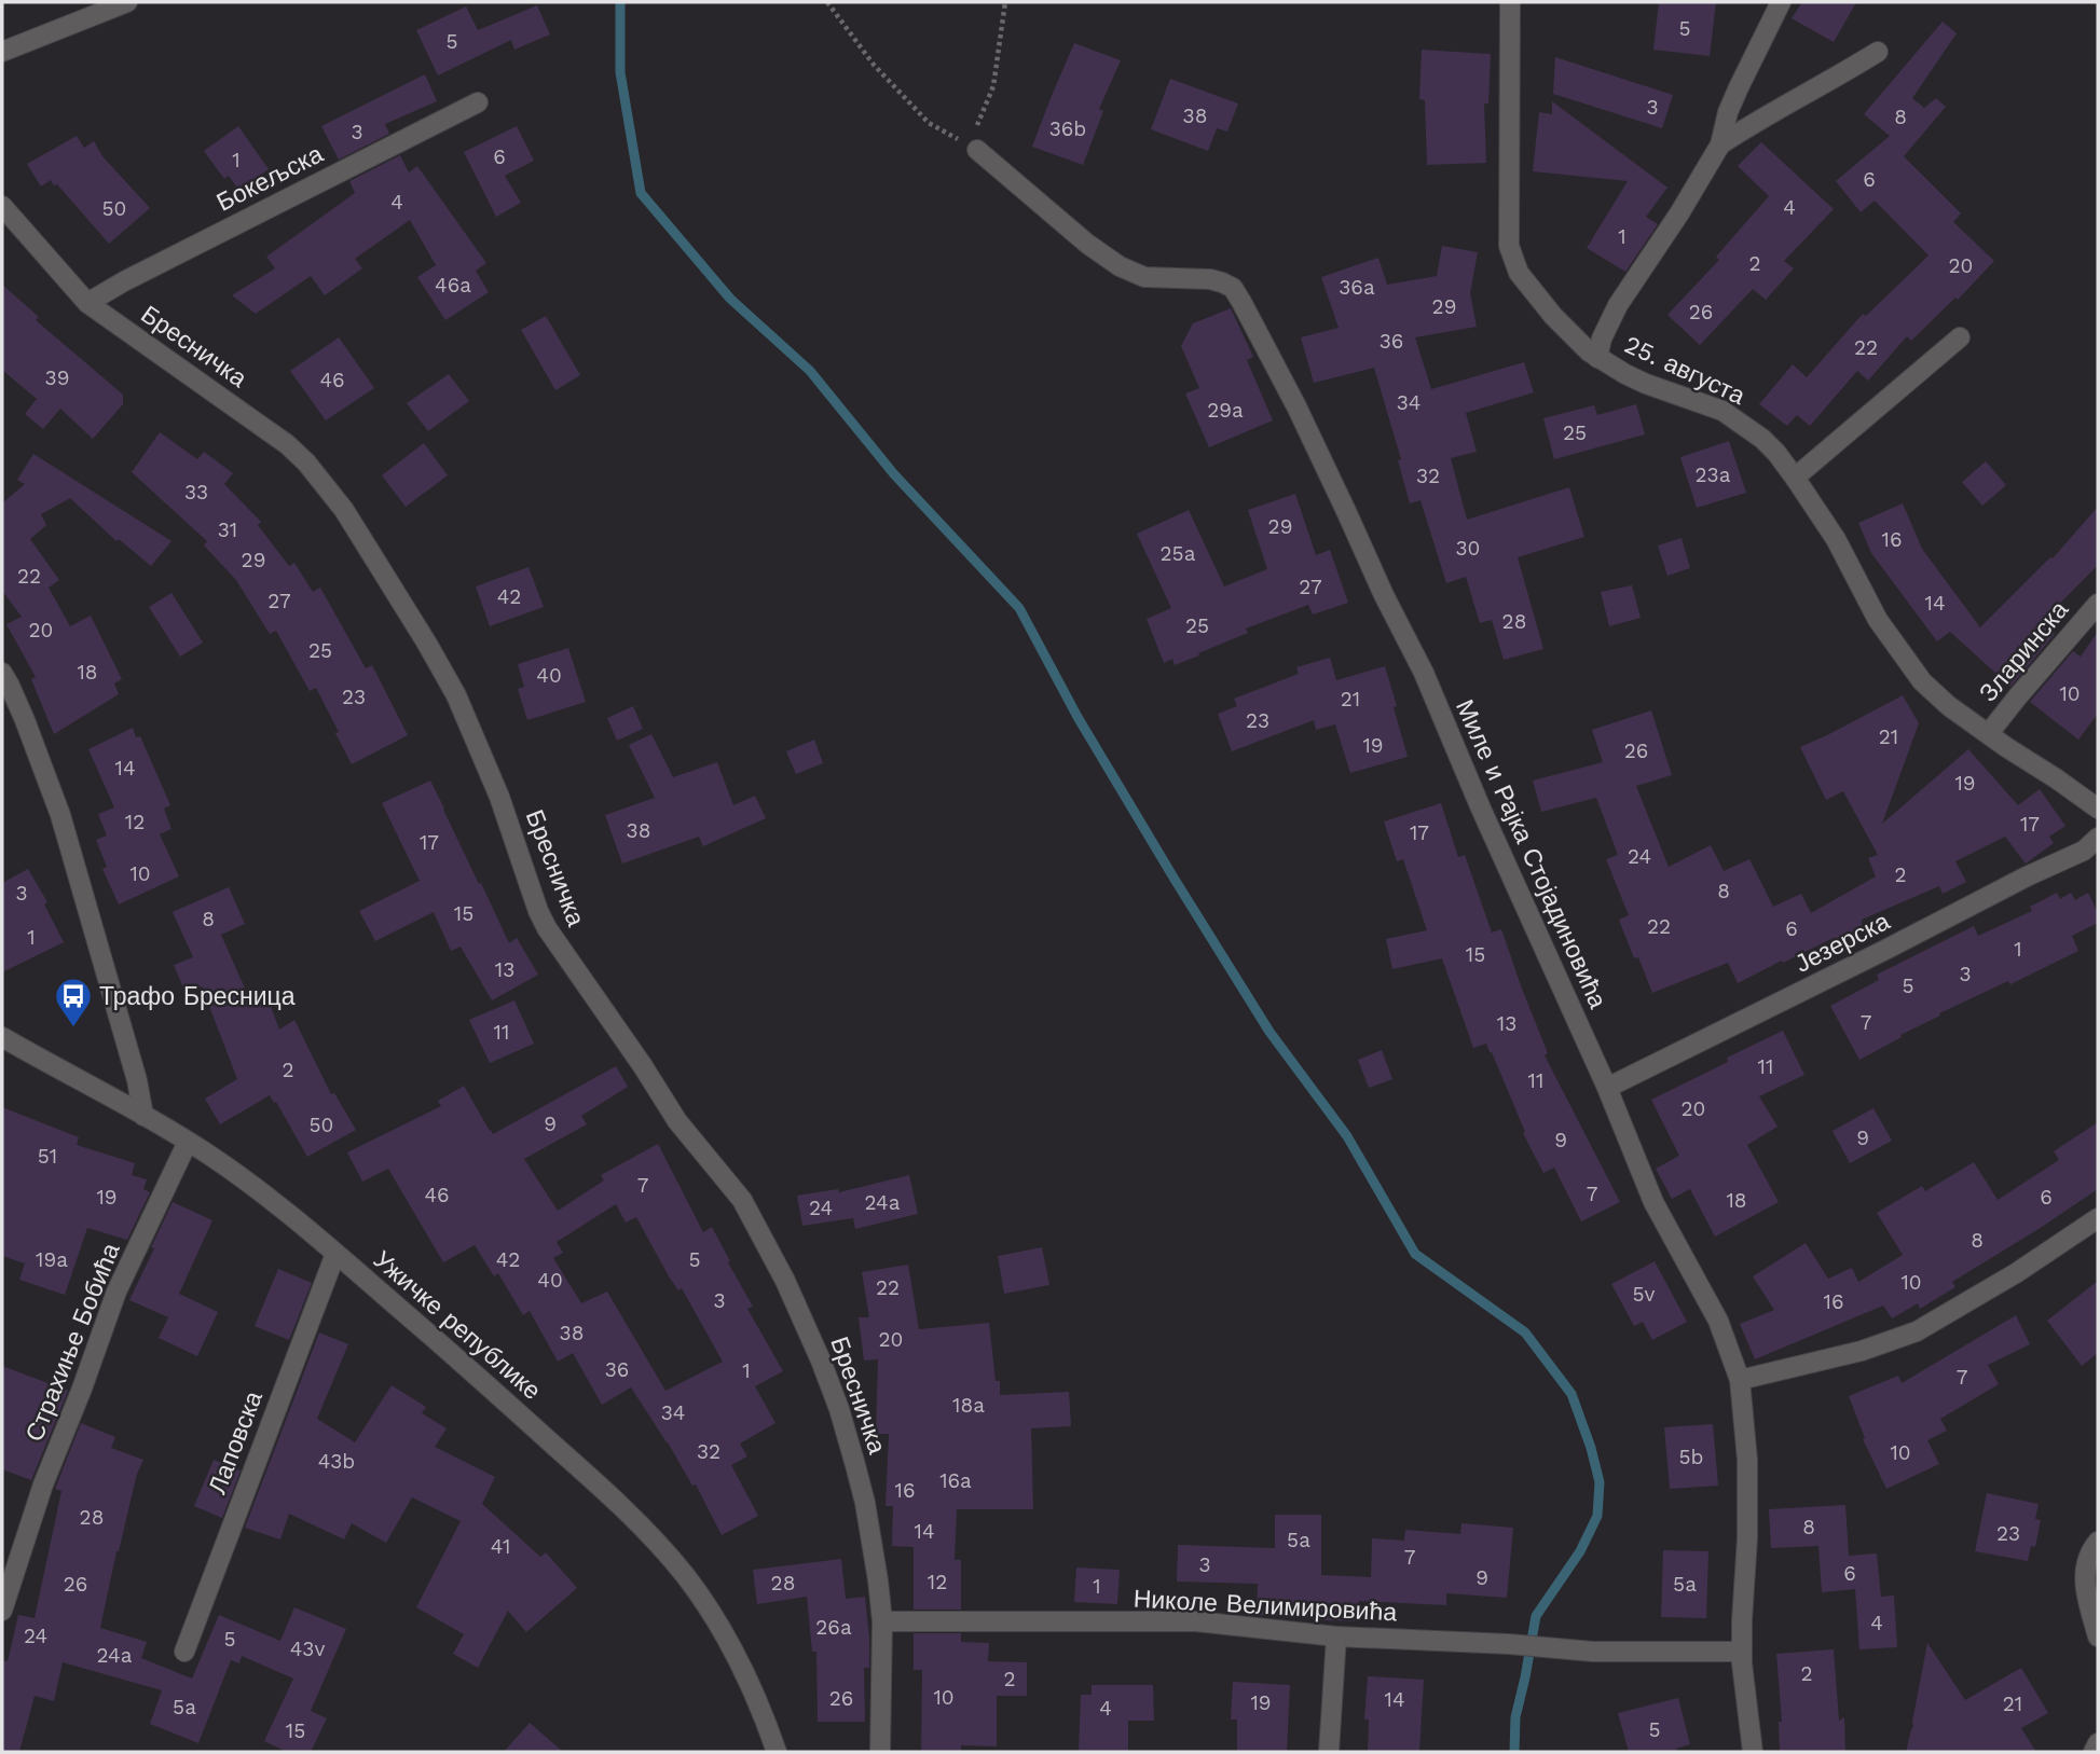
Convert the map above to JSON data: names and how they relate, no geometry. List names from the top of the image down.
{
  "streets": {
    "street": [
      "Бокељска",
      "Бресничка",
      "25. августа",
      "Зларинска",
      "Миле и Рајка Стојадиновића",
      "Језерска",
      "Ужичке републике",
      "Страхиње Бобића",
      "Лаповска",
      "Николе Велимировића"
    ]
  },
  "crossings": [
    ["Бокељска", "Бресничка"],
    ["Бресничка", "Николе Велимировића"],
    ["25. августа", "Зларинска"],
    ["Миле и Рајка Стојадиновића", "Језерска"],
    ["Миле и Рајка Стојадиновића", "Николе Велимировића"],
    ["Ужичке републике", "Страхиње Бобића"],
    ["Ужичке републике", "Лаповска"]
  ],
  "places": {
    "bus stop": ["Трафо Бресница"]
  },
  "house_numbers": [
    "5",
    "5",
    "3",
    "38",
    "8",
    "36b",
    "3",
    "6",
    "1",
    "6",
    "4",
    "4",
    "50",
    "1",
    "2",
    "20",
    "46a",
    "36a",
    "29",
    "26",
    "36",
    "22",
    "39",
    "46",
    "34",
    "29a",
    "25",
    "23a",
    "32",
    "33",
    "29",
    "31",
    "16",
    "30",
    "25a",
    "29",
    "22",
    "27",
    "42",
    "27",
    "14",
    "28",
    "25",
    "20",
    "25",
    "18",
    "40",
    "10",
    "23",
    "21",
    "23",
    "21",
    "19",
    "26",
    "14",
    "19",
    "12",
    "17",
    "38",
    "17",
    "17",
    "24",
    "10",
    "2",
    "8",
    "3",
    "15",
    "8",
    "22",
    "6",
    "1",
    "1",
    "15",
    "13",
    "3",
    "5",
    "7",
    "13",
    "11",
    "11",
    "2",
    "11",
    "20",
    "9",
    "50",
    "9",
    "9",
    "51",
    "7",
    "7",
    "46",
    "19",
    "6",
    "18",
    "24a",
    "24",
    "8",
    "19a",
    "42",
    "5",
    "40",
    "10",
    "22",
    "5v",
    "3",
    "16",
    "38",
    "20",
    "36",
    "1",
    "7",
    "18a",
    "34",
    "32",
    "10",
    "5b",
    "43b",
    "16a",
    "16",
    "28",
    "8",
    "14",
    "23",
    "5a",
    "41",
    "7",
    "3",
    "6",
    "9",
    "12",
    "28",
    "26",
    "5a",
    "1",
    "4",
    "26a",
    "24",
    "5",
    "43v",
    "24a",
    "2",
    "2",
    "10",
    "26",
    "14",
    "19",
    "21",
    "5a",
    "4",
    "5",
    "15"
  ]
}
